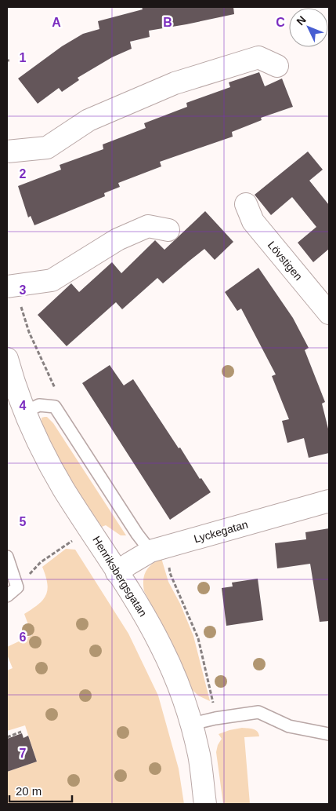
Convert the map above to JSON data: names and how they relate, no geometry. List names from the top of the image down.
{
  "streets": {
    "street": ["Lövstigen", "Lyckegatan", "Henriksbergsgatan"]
  },
  "crossings": [
    ["Lyckegatan", "Henriksbergsgatan"]
  ],
  "scale_bar": "20 m",
  "north": "top left",
  "grid": {
    "columns": ["A", "B", "C"],
    "rows": [
      "1",
      "2",
      "3",
      "4",
      "5",
      "6",
      "7"
    ]
  }
}
